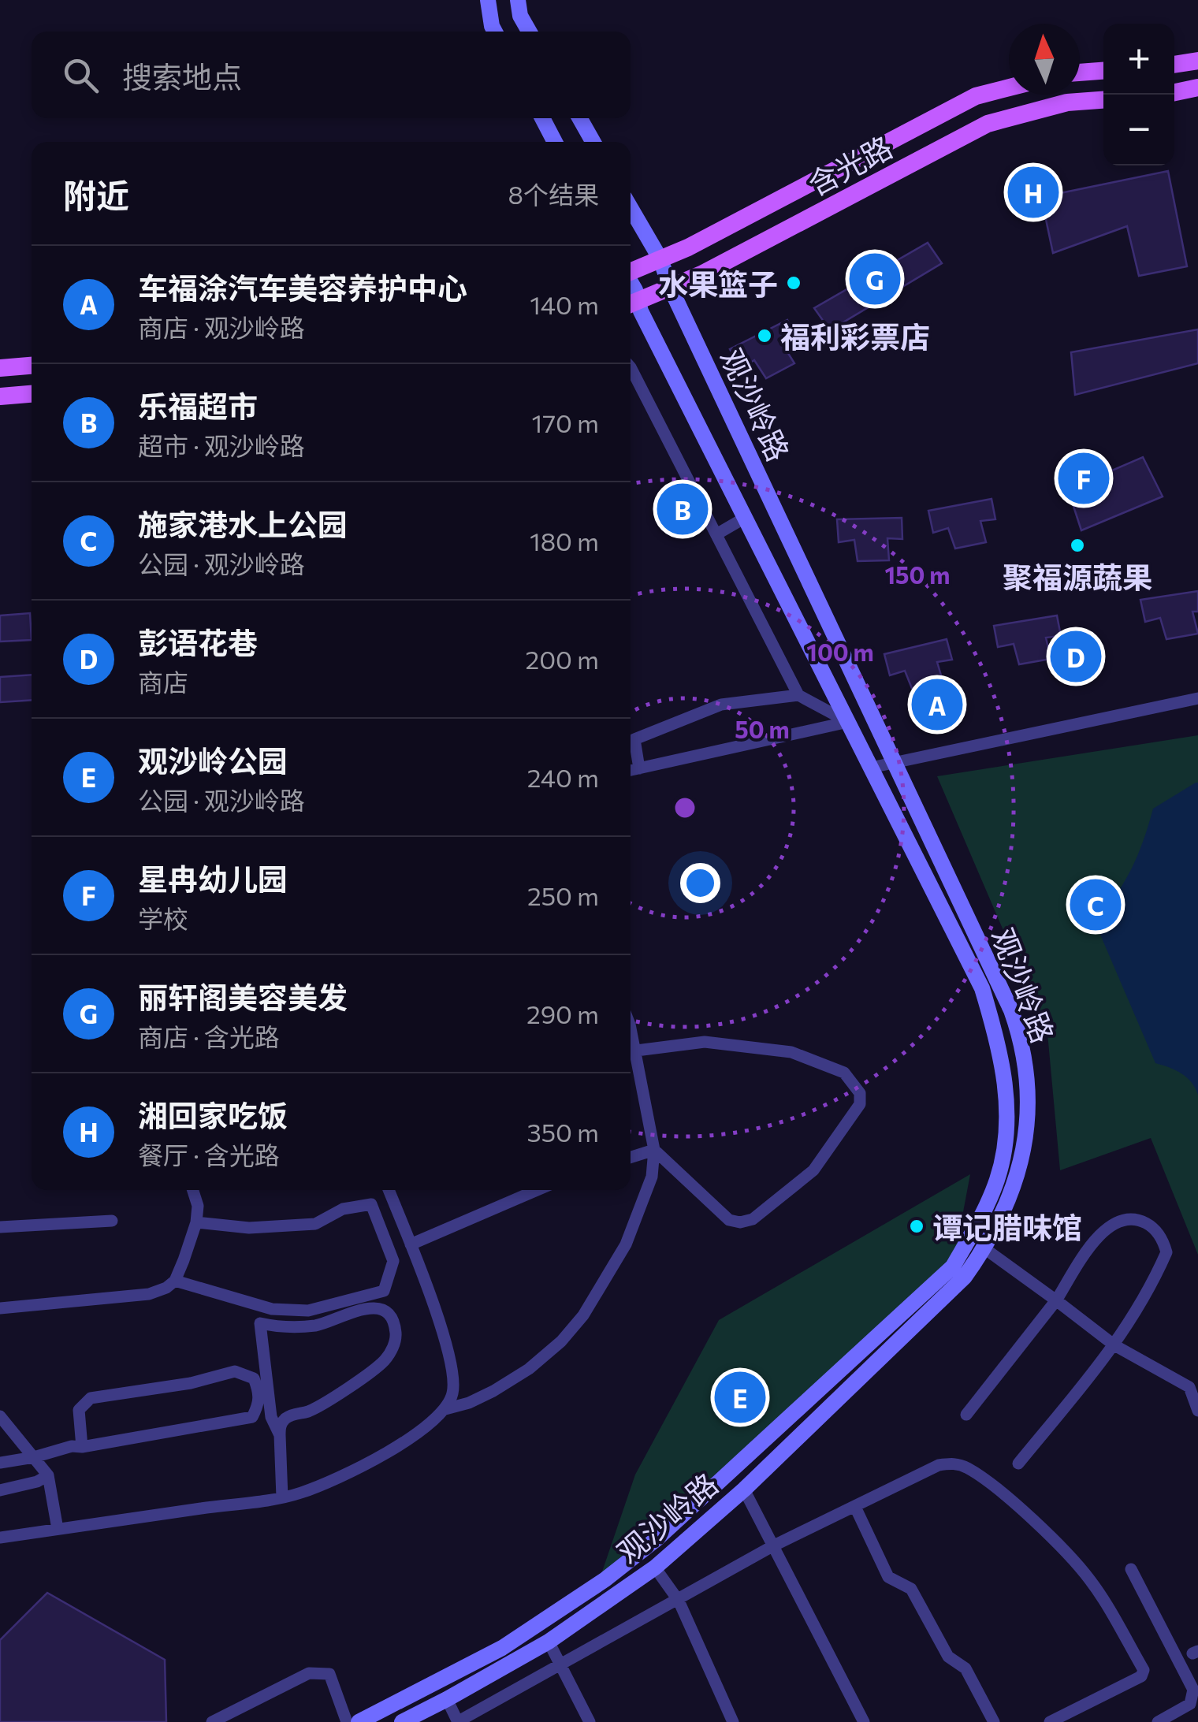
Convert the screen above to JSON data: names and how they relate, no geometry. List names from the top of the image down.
{
  "streets": {
    "main road": ["含光路", "观沙岭路"]
  },
  "crossings": [
    ["含光路", "观沙岭路"]
  ],
  "places": [
    "水果篮子",
    "福利彩票店",
    "聚福源蔬果",
    "谭记腊味馆"
  ],
  "north": "top",
  "page": {
    "map_buttons": ["+", "−"],
    "search": "搜索地点",
    "heading": ["附近", "8个结果"],
    "pins": [
      "H",
      "G",
      "F",
      "B",
      "D",
      "A",
      "C",
      "E"
    ],
    "list": [
      {
        "mark": "A",
        "name": "车福涂汽车美容养护中心",
        "note": "商店 · 观沙岭路",
        "value": "140 m"
      },
      {
        "mark": "B",
        "name": "乐福超市",
        "note": "超市 · 观沙岭路",
        "value": "170 m"
      },
      {
        "mark": "C",
        "name": "施家港水上公园",
        "note": "公园 · 观沙岭路",
        "value": "180 m"
      },
      {
        "mark": "D",
        "name": "彭语花巷",
        "note": "商店",
        "value": "200 m"
      },
      {
        "mark": "E",
        "name": "观沙岭公园",
        "note": "公园 · 观沙岭路",
        "value": "240 m"
      },
      {
        "mark": "F",
        "name": "星冉幼儿园",
        "note": "学校",
        "value": "250 m"
      },
      {
        "mark": "G",
        "name": "丽轩阁美容美发",
        "note": "商店 · 含光路",
        "value": "290 m"
      },
      {
        "mark": "H",
        "name": "湘回家吃饭",
        "note": "餐厅 · 含光路",
        "value": "350 m"
      }
    ]
  },
  "rings": ["150 m", "100 m", "50 m"]
}
